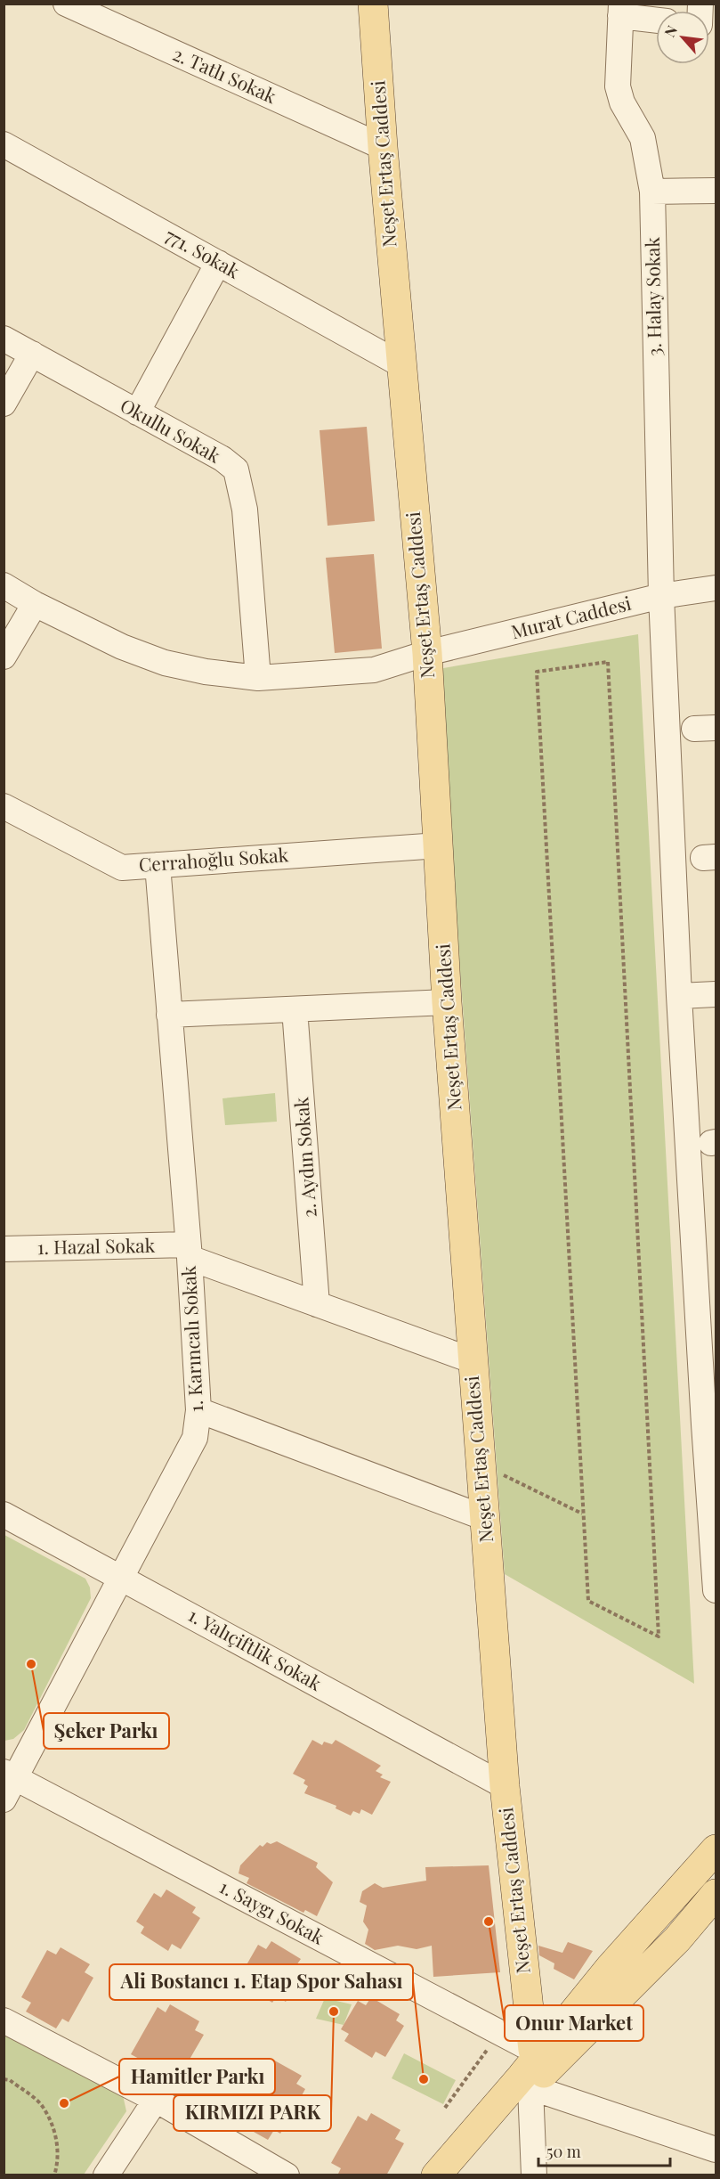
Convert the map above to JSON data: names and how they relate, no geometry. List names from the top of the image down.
{
  "streets": {
    "main road": ["Neşet Ertaş Caddesi"],
    "street": [
      "2. Tatlı Sokak",
      "771. Sokak",
      "3. Halay Sokak",
      "Okullu Sokak",
      "Murat Caddesi",
      "Cerrahoğlu Sokak",
      "2. Aydın Sokak",
      "1. Hazal Sokak",
      "1. Karıncalı Sokak",
      "1. Yalıçiftlik Sokak",
      "1. Saygı Sokak"
    ]
  },
  "crossings": [
    ["2. Tatlı Sokak", "Neşet Ertaş Caddesi"],
    ["Neşet Ertaş Caddesi", "771. Sokak"],
    ["Neşet Ertaş Caddesi", "Murat Caddesi"],
    ["Neşet Ertaş Caddesi", "Cerrahoğlu Sokak"],
    ["Neşet Ertaş Caddesi", "1. Yalıçiftlik Sokak"],
    ["Neşet Ertaş Caddesi", "1. Saygı Sokak"],
    ["3. Halay Sokak", "Murat Caddesi"],
    ["Okullu Sokak", "Murat Caddesi"],
    ["Cerrahoğlu Sokak", "1. Karıncalı Sokak"],
    ["1. Hazal Sokak", "1. Karıncalı Sokak"],
    ["1. Karıncalı Sokak", "1. Yalıçiftlik Sokak"],
    ["1. Karıncalı Sokak", "1. Saygı Sokak"]
  ],
  "places": [
    "Şeker Parkı",
    "Onur Market",
    "KIRMIZI PARK",
    "Ali Bostancı 1. Etap Spor Sahası",
    "Hamitler Parkı"
  ],
  "scale_bar": "50 m",
  "north": "top left"
}
